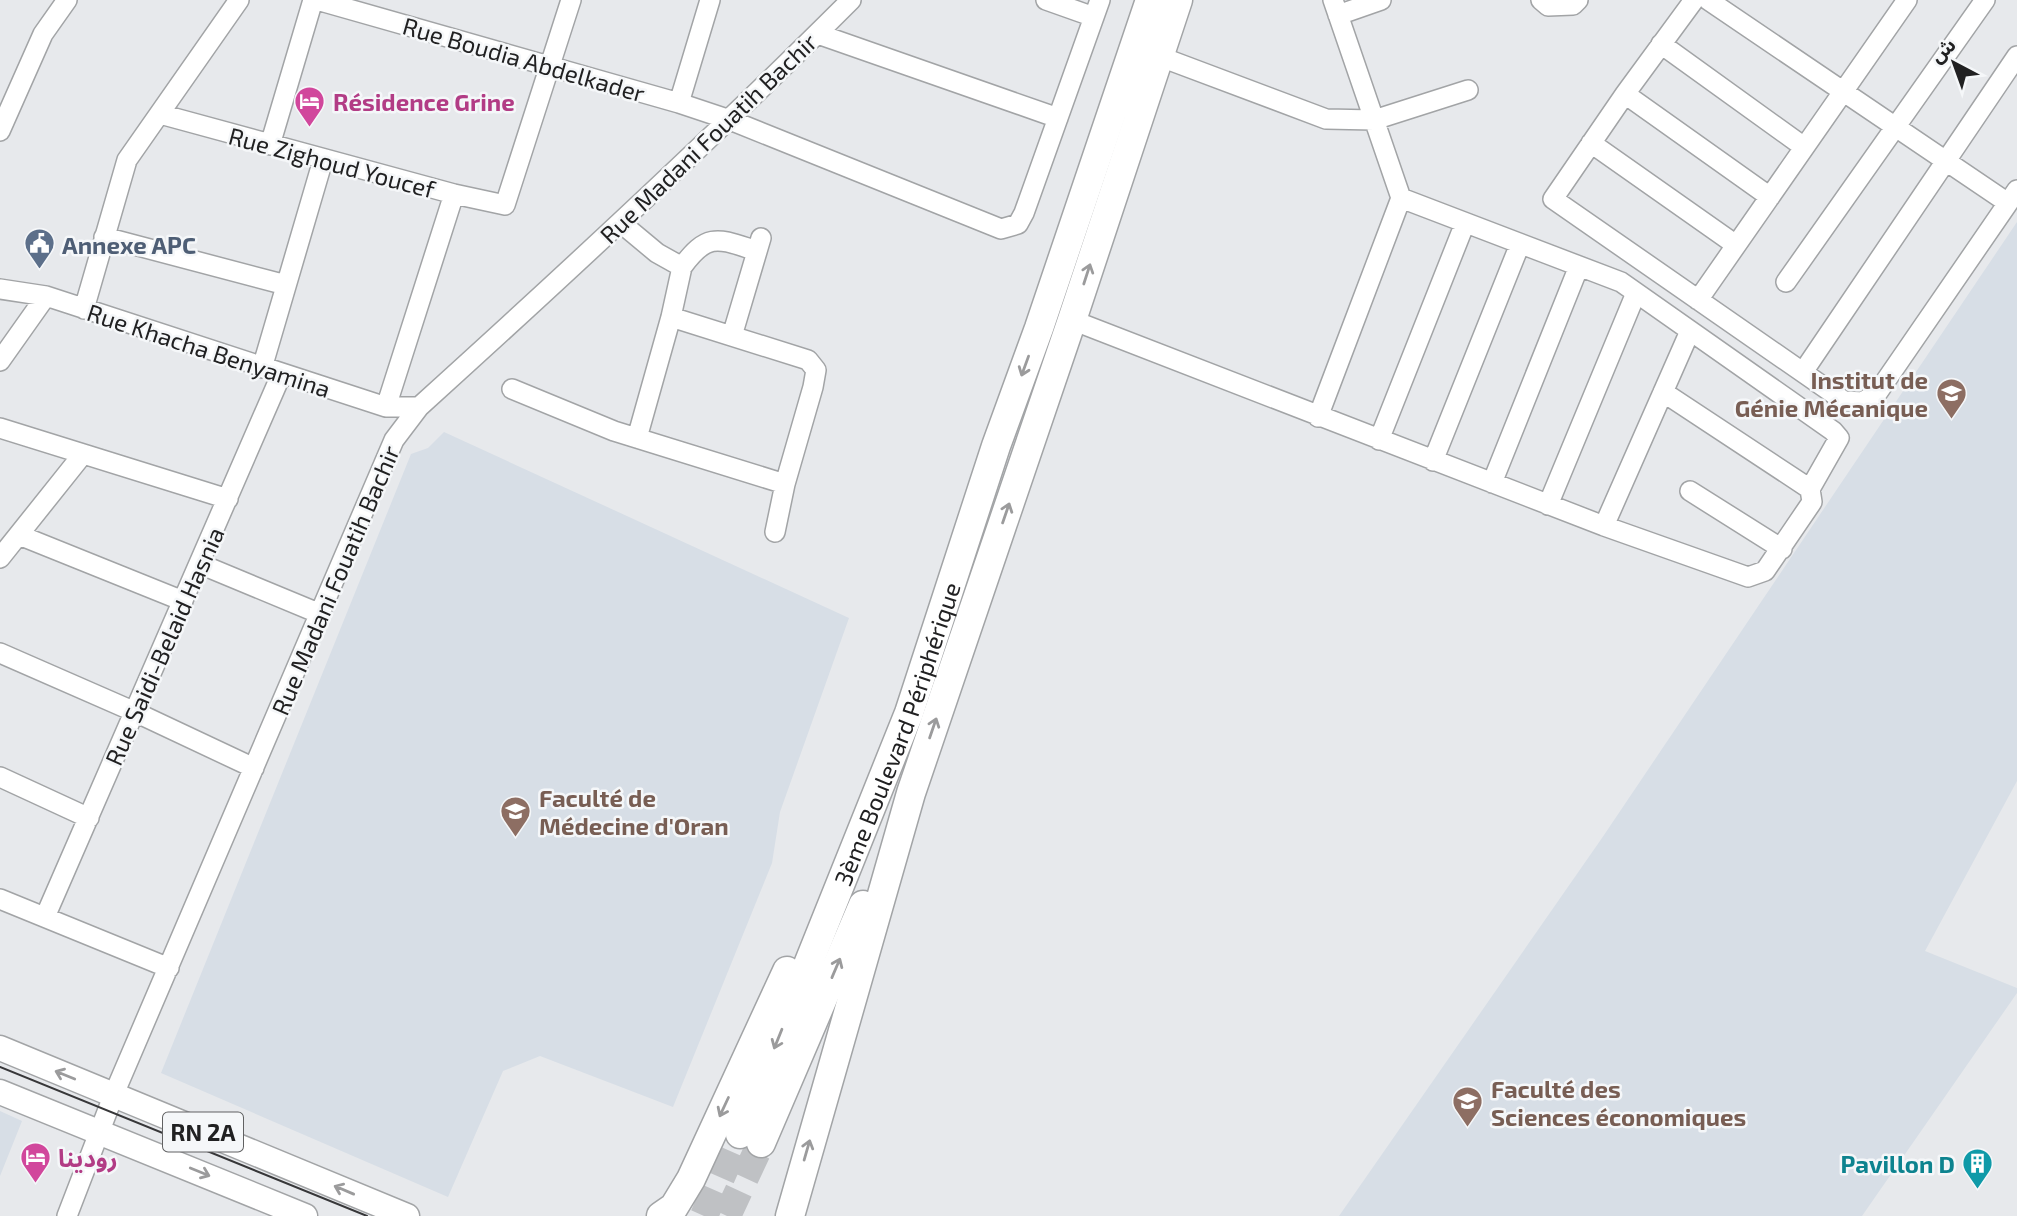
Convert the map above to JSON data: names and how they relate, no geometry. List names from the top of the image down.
{
  "streets": {
    "highway": ["3ème Boulevard Périphérique"],
    "main road": ["RN 2A"],
    "street": [
      "Rue Boudia Abdelkader",
      "Rue Madani Fouatih Bachir",
      "Rue Zighoud Youcef",
      "Rue Khacha Benyamina",
      "Rue Saidi-Belaid Hasnia"
    ]
  },
  "crossings": [
    ["Rue Boudia Abdelkader", "Rue Madani Fouatih Bachir"],
    ["Rue Boudia Abdelkader", "Rue Zighoud Youcef"],
    ["Rue Madani Fouatih Bachir", "Rue Khacha Benyamina"],
    ["Rue Madani Fouatih Bachir", "RN 2A"],
    ["Rue Khacha Benyamina", "Rue Saidi-Belaid Hasnia"]
  ],
  "places": {
    "hotel": ["Résidence Grine", "رودينا"],
    "public building": ["Annexe APC"],
    "school or university": ["Institut de Génie Mécanique", "Faculté de Médecine d'Oran", "Faculté des Sciences économiques"],
    "building": ["Pavillon D"]
  },
  "north": "top left"
}
